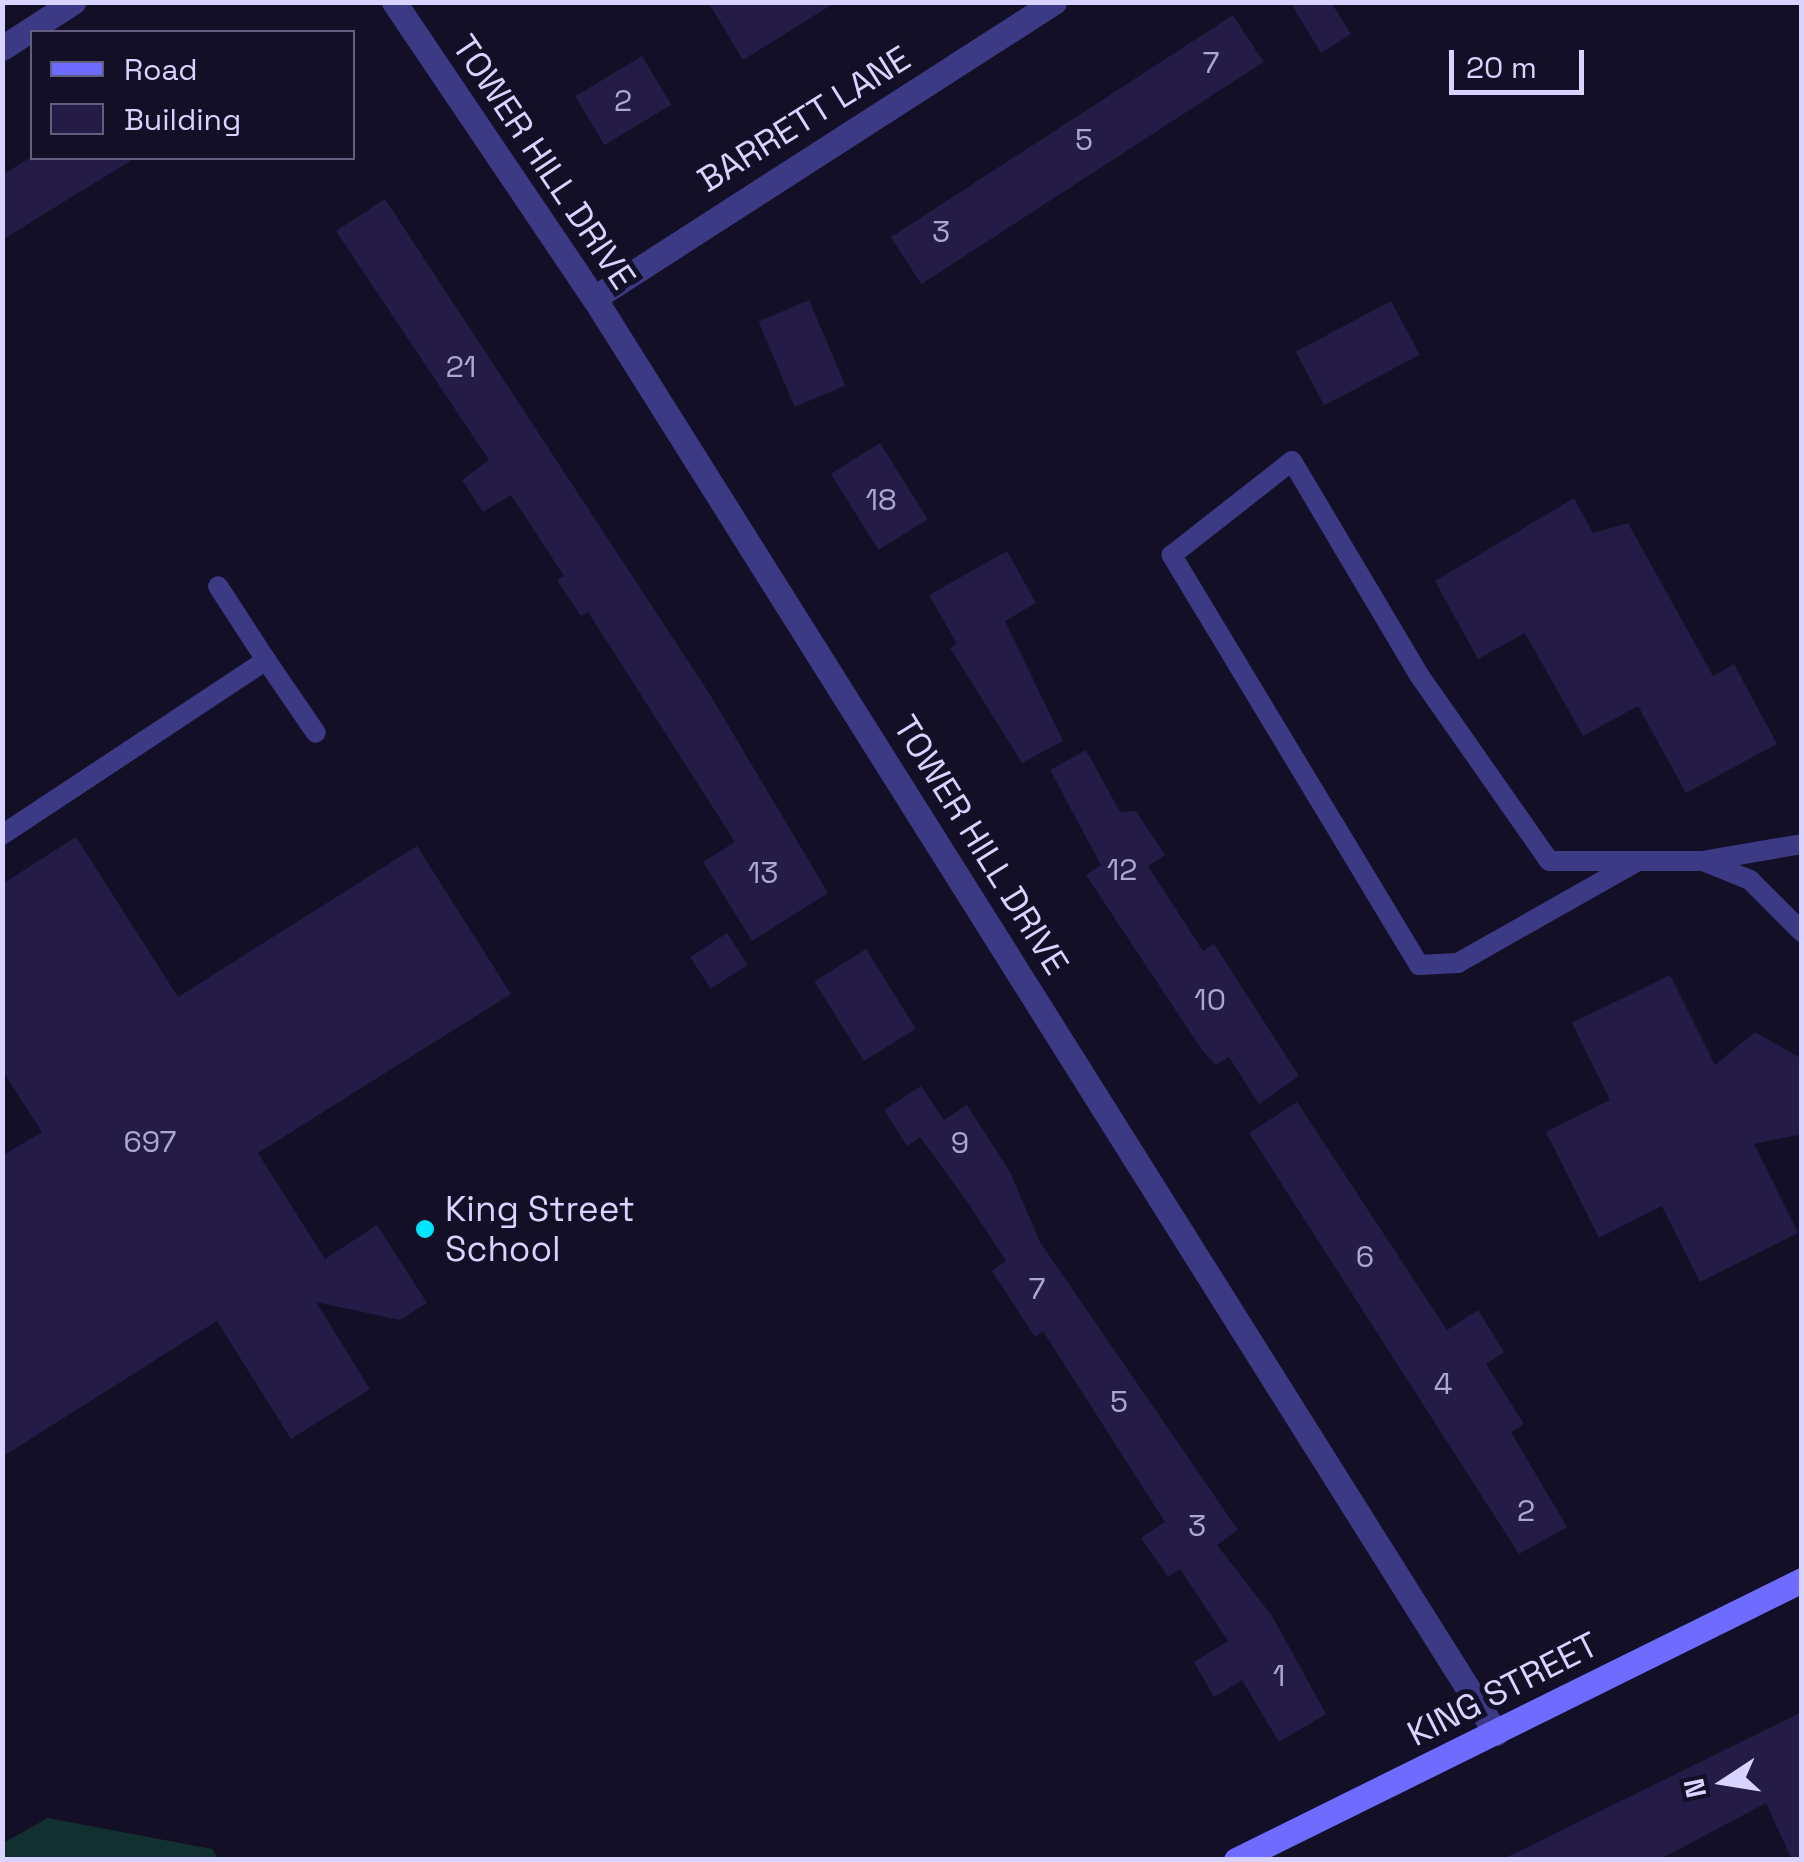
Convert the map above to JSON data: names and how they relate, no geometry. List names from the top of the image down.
{
  "streets": {
    "main road": ["KING STREET"],
    "street": ["BARRETT LANE", "TOWER HILL DRIVE"]
  },
  "crossings": [
    ["BARRETT LANE", "TOWER HILL DRIVE"],
    ["TOWER HILL DRIVE", "KING STREET"]
  ],
  "places": ["King Street School"],
  "house_numbers": [
    "7",
    "2",
    "5",
    "3",
    "21",
    "18",
    "12",
    "13",
    "10",
    "697",
    "9",
    "6",
    "7",
    "4",
    "5",
    "2",
    "3",
    "1"
  ],
  "legend": ["Road", "Building"],
  "scale_bar": "20 m",
  "north": "left"
}
